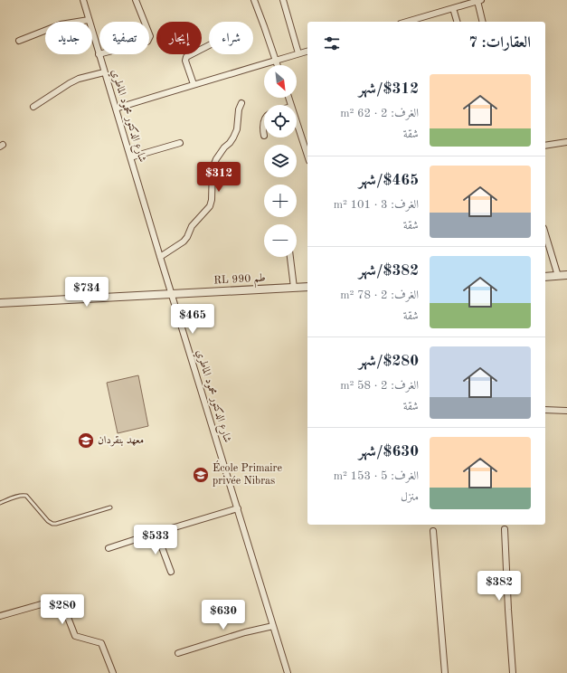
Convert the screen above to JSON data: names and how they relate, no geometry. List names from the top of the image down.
{
  "streets": {
    "street": ["شارع الدكتور محمود الماطري", "RL طم 990"]
  },
  "crossings": [
    ["شارع الدكتور محمود الماطري", "RL طم 990"]
  ],
  "places": {
    "school or university": ["معهد بنقردان", "École Primaire privée Nibras"]
  },
  "north": "bottom right",
  "page": {
    "chip": [
      "شراء",
      "إيجار",
      "تصفية",
      "جديد"
    ],
    "heading": "العقارات: 7",
    "map_buttons": ["+", "−"],
    "list": [
      {
        "name": "$312/شهر",
        "note": "الغرف: 2 · 62 m² · شقة"
      },
      {
        "name": "$465/شهر",
        "note": "الغرف: 3 · 101 m² · شقة"
      },
      {
        "name": "$382/شهر",
        "note": "الغرف: 2 · 78 m² · شقة"
      },
      {
        "name": "$280/شهر",
        "note": "الغرف: 2 · 58 m² · شقة"
      },
      {
        "name": "$630/شهر",
        "note": "الغرف: 5 · 153 m² · منزل"
      }
    ],
    "price": [
      "$312",
      "$734",
      "$465",
      "$533",
      "$382",
      "$280",
      "$630"
    ]
  }
}
